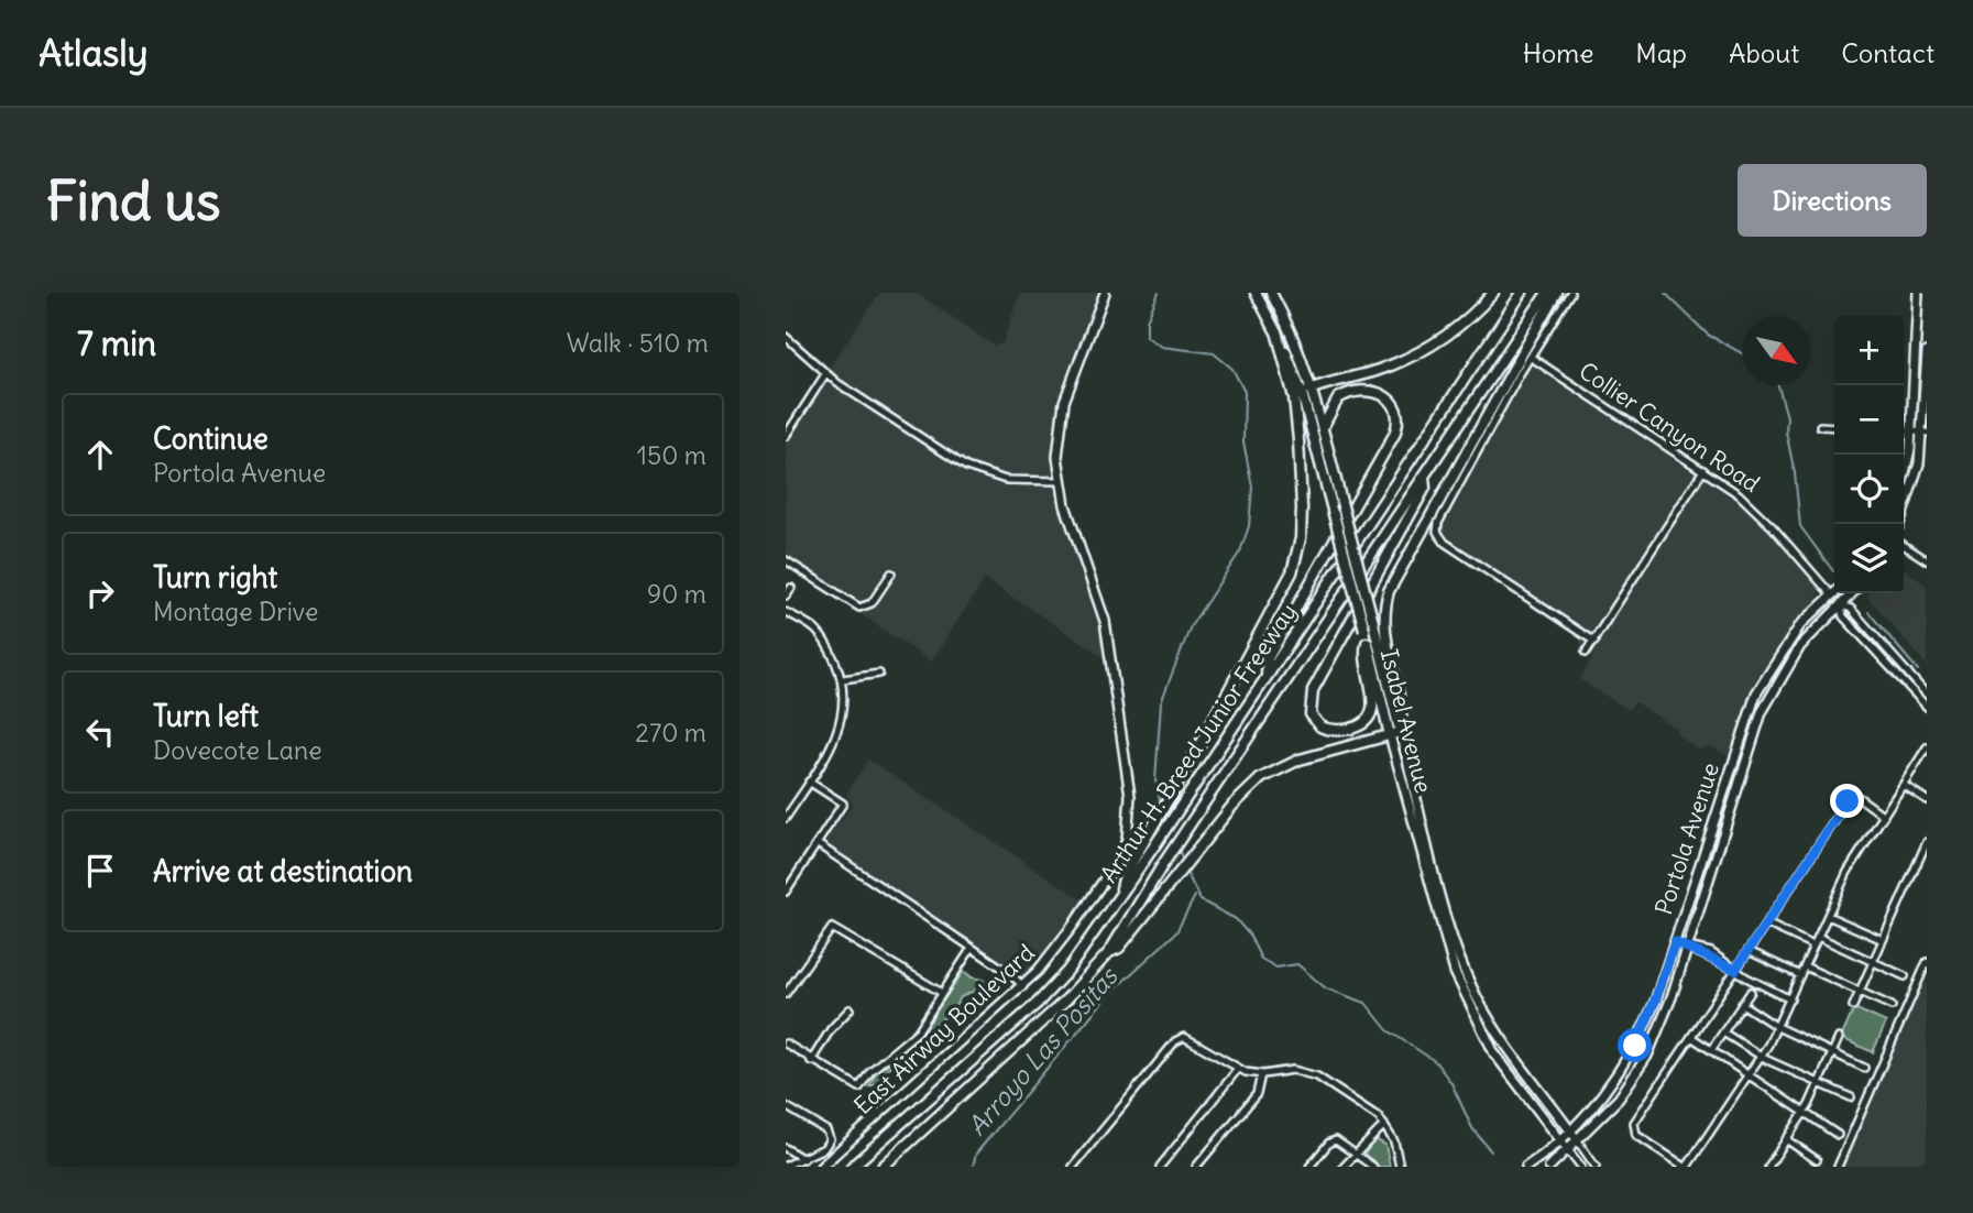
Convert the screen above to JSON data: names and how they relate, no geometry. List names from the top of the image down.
{
  "streets": {
    "highway": ["Isabel Avenue", "Arthur H. Breed Junior Freeway"],
    "main road": ["Collier Canyon Road", "Portola Avenue", "East Airway Boulevard"]
  },
  "crossings": [
    ["Collier Canyon Road", "Portola Avenue"],
    ["Isabel Avenue", "Portola Avenue"]
  ],
  "water": ["Arroyo Las Positas"],
  "north": "bottom right",
  "page": {
    "header": "Atlasly",
    "nav": [
      "Home",
      "Map",
      "About",
      "Contact"
    ],
    "buttons": "Directions",
    "title": "Find us",
    "heading": ["7 min", "Walk · 510 m"],
    "map_buttons": ["+", "−"],
    "list": [
      ["Continue", "Portola Avenue", "150 m"],
      ["Turn right", "Montage Drive", "90 m"],
      ["Turn left", "Dovecote Lane", "270 m"],
      "Arrive at destination"
    ]
  }
}
